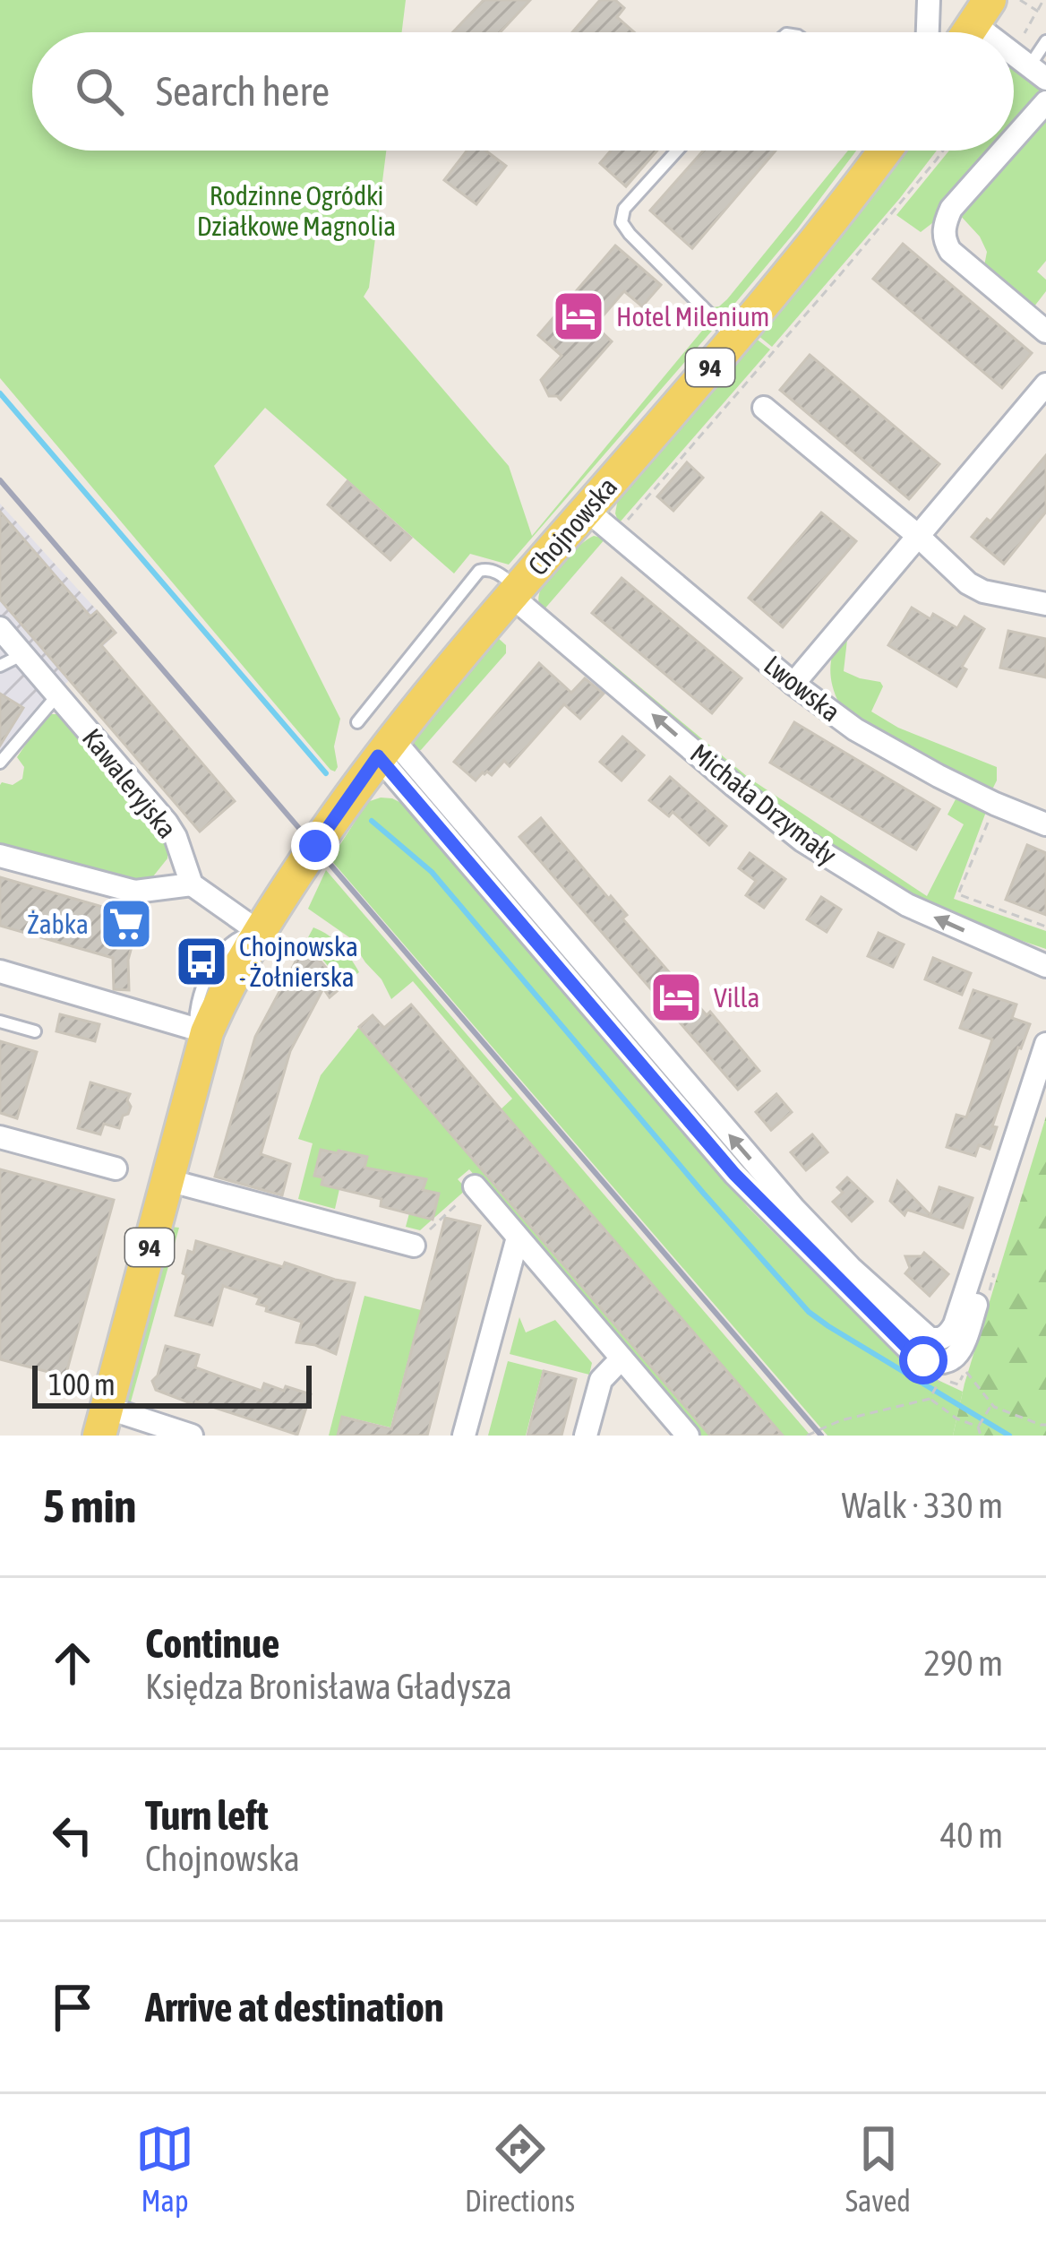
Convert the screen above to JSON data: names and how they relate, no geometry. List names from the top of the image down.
{
  "streets": {
    "main road": ["94", "Chojnowska"],
    "street": ["Lwowska", "Kawaleryjska", "Michała Drzymały"]
  },
  "crossings": [
    ["Chojnowska", "Lwowska"],
    ["Chojnowska", "Michała Drzymały"]
  ],
  "one_way": ["Michała Drzymały"],
  "parks": ["Rodzinne Ogródki Działkowe Magnolia"],
  "places": {
    "hotel": ["Hotel Milenium", "Villa"],
    "supermarket": ["Żabka"],
    "bus stop": ["Chojnowska - Żołnierska"]
  },
  "scale_bar": "100 m",
  "page": {
    "search": "Search here",
    "scale": "100 m",
    "heading": ["5 min", "Walk · 330 m"],
    "list": [
      ["Continue", "Księdza Bronisława Gładysza", "290 m"],
      ["Turn left", "Chojnowska", "40 m"],
      "Arrive at destination"
    ],
    "nav": ["Map", "Directions", "Saved"]
  }
}
